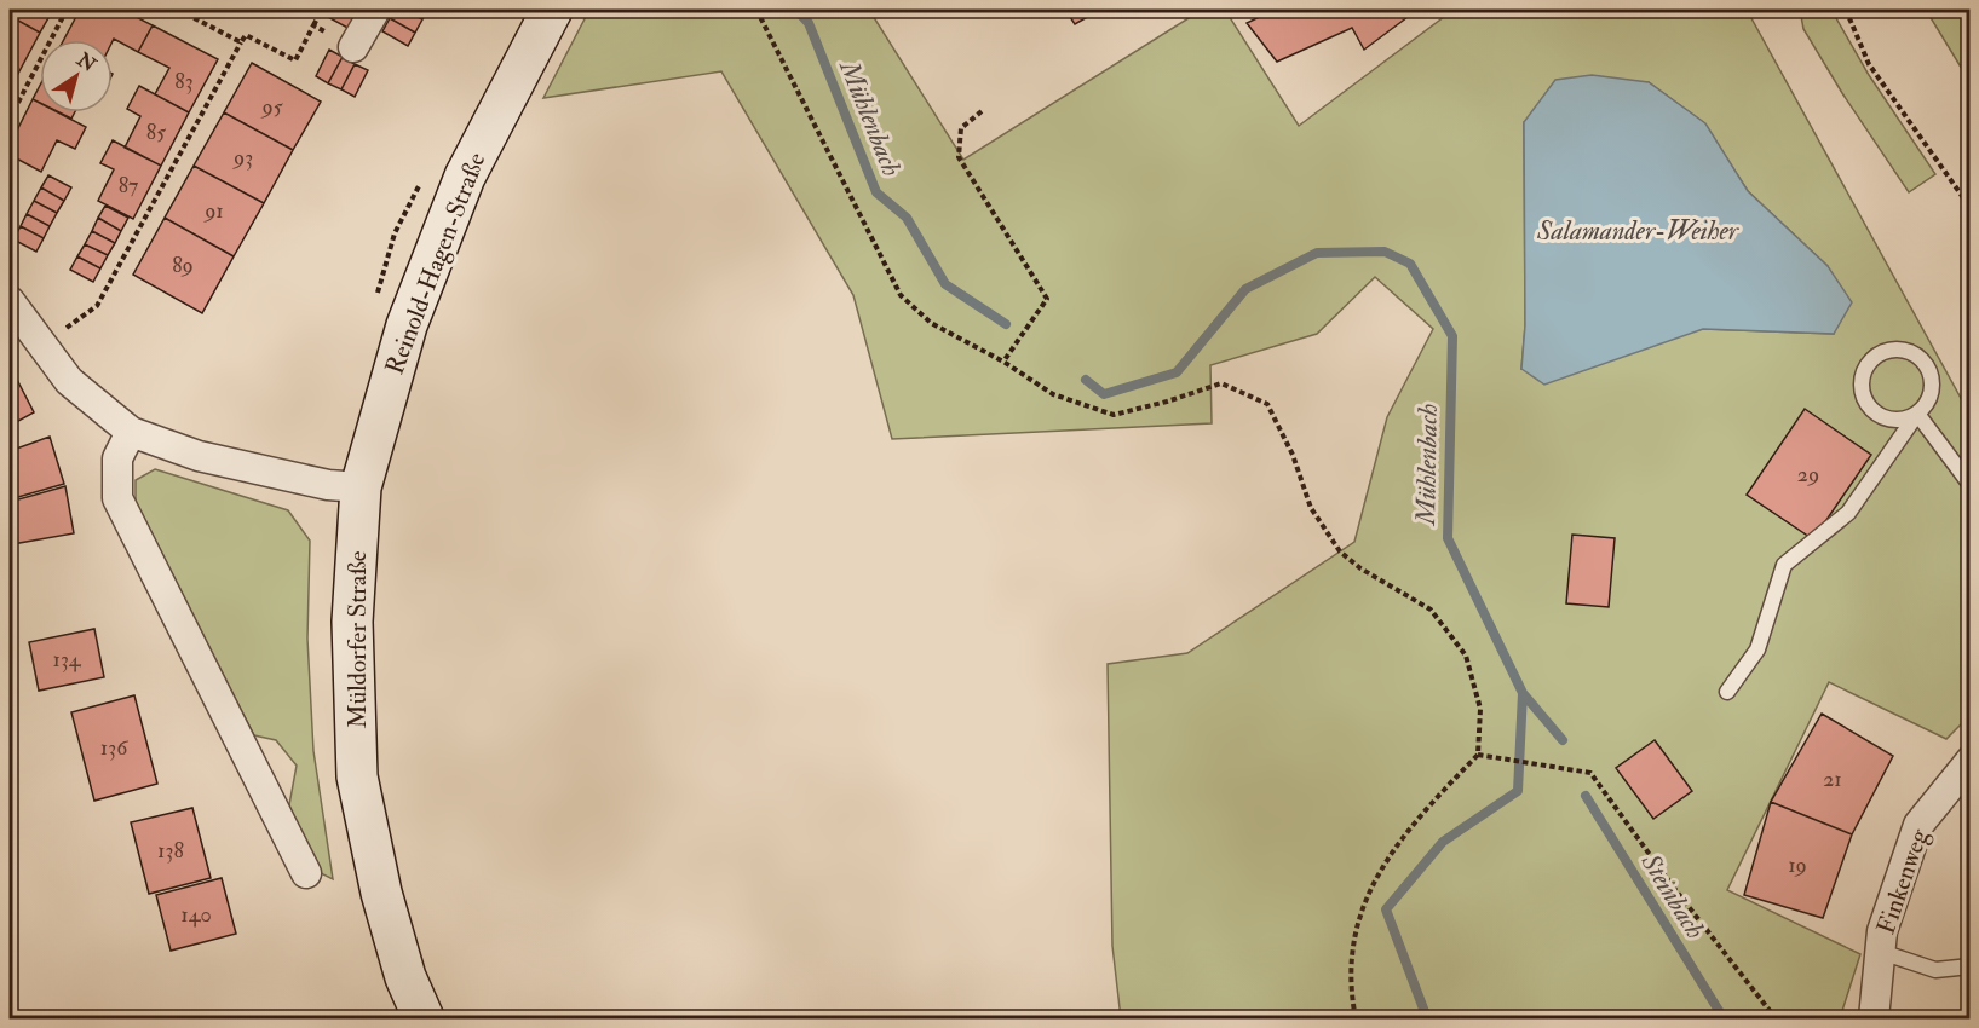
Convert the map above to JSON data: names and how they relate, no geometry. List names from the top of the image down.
{
  "streets": {
    "main road": ["Reinold-Hagen-Straße", "Müldorfer Straße"],
    "street": ["Finkenweg"]
  },
  "crossings": [
    ["Reinold-Hagen-Straße", "Müldorfer Straße"]
  ],
  "water": ["Mühlenbach", "Salamander-Weiher", "Steinbach"],
  "house_numbers": [
    "83",
    "95",
    "85",
    "93",
    "87",
    "91",
    "89",
    "29",
    "134",
    "136",
    "21",
    "138",
    "19",
    "140"
  ],
  "north": "top right"
}
